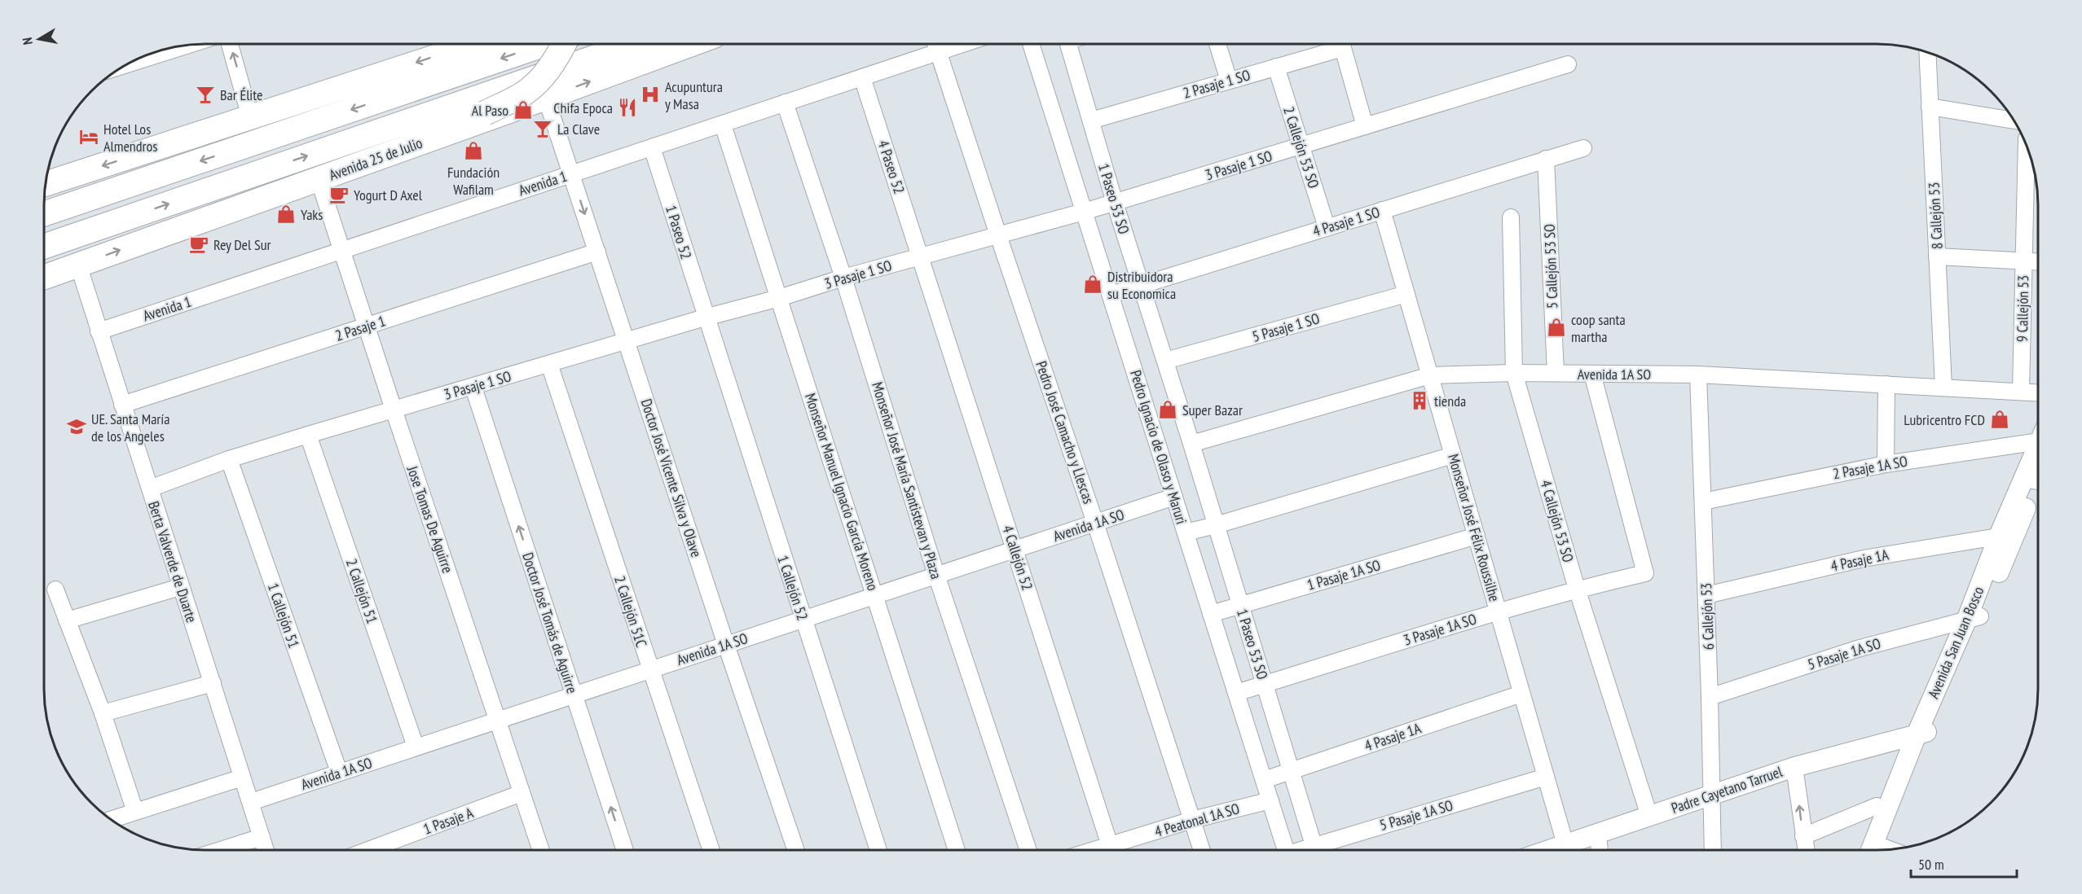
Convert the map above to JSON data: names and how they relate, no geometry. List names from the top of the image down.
{
  "streets": {
    "main road": ["Avenida 25 de Julio"],
    "street": [
      "2 Pasaje 1 SO",
      "2 Callejón 53 SO",
      "3 Pasaje 1 SO",
      "4 Paseo 52",
      "Avenida 1",
      "1 Paseo 53 SO",
      "8 Callejón 53",
      "4 Pasaje 1 SO",
      "1 Paseo 52",
      "5 Callejón 53 SO",
      "9 Callejón 53",
      "5 Pasaje 1 SO",
      "2 Pasaje 1",
      "Avenida 1A SO",
      "Pedro José Camacho y Llescas",
      "Pedro Ignacio de Olaso y Maruri",
      "2 Pasaje 1A SO",
      "Doctor José Vicente Silva y Olave",
      "Monseñor José María Santistevan y Plaza",
      "Monseñor Manuel Ignacio García Moreno",
      "Jose Tomas De Aguirre",
      "4 Callejón 53 SO",
      "Monseñor José Félix Roussilhe",
      "4 Callejón 52",
      "4 Pasaje 1A",
      "Berta Valverde de Duarte",
      "1 Pasaje 1A SO",
      "1 Callejón 52",
      "2 Callejón 51",
      "2 Callejón 51C",
      "1 Callejón 51",
      "6 Callejón 53",
      "Doctor José Tomás de Aguirre",
      "3 Pasaje 1A SO",
      "Avenida San Juan Bosco",
      "5 Pasaje 1A SO",
      "Padre Cayetano Tarruel",
      "4 Peatonal 1A SO",
      "1 Pasaje A"
    ]
  },
  "crossings": [
    ["2 Pasaje 1 SO", "2 Callejón 53 SO"],
    ["2 Pasaje 1 SO", "3 Pasaje 1 SO"],
    ["2 Pasaje 1 SO", "1 Paseo 53 SO"],
    ["2 Callejón 53 SO", "3 Pasaje 1 SO"],
    ["2 Callejón 53 SO", "4 Pasaje 1 SO"],
    ["Avenida 25 de Julio", "Doctor José Vicente Silva y Olave"],
    ["Avenida 25 de Julio", "Jose Tomas De Aguirre"],
    ["Avenida 25 de Julio", "Berta Valverde de Duarte"],
    ["3 Pasaje 1 SO", "4 Paseo 52"],
    ["3 Pasaje 1 SO", "1 Paseo 53 SO"],
    ["3 Pasaje 1 SO", "1 Paseo 52"],
    ["3 Pasaje 1 SO", "Pedro José Camacho y Llescas"],
    ["3 Pasaje 1 SO", "Pedro Ignacio de Olaso y Maruri"],
    ["3 Pasaje 1 SO", "Doctor José Vicente Silva y Olave"],
    ["3 Pasaje 1 SO", "Monseñor José María Santistevan y Plaza"],
    ["3 Pasaje 1 SO", "Monseñor Manuel Ignacio García Moreno"],
    ["3 Pasaje 1 SO", "Jose Tomas De Aguirre"],
    ["3 Pasaje 1 SO", "4 Callejón 52"],
    ["3 Pasaje 1 SO", "Berta Valverde de Duarte"],
    ["3 Pasaje 1 SO", "1 Callejón 52"],
    ["3 Pasaje 1 SO", "2 Callejón 51"],
    ["3 Pasaje 1 SO", "2 Callejón 51C"],
    ["3 Pasaje 1 SO", "1 Callejón 51"],
    ["3 Pasaje 1 SO", "Doctor José Tomás de Aguirre"],
    ["4 Paseo 52", "Avenida 1"],
    ["4 Paseo 52", "4 Callejón 52"],
    ["Avenida 1", "1 Paseo 52"],
    ["Avenida 1", "Pedro José Camacho y Llescas"],
    ["Avenida 1", "Doctor José Vicente Silva y Olave"],
    ["Avenida 1", "Monseñor José María Santistevan y Plaza"],
    ["Avenida 1", "Monseñor Manuel Ignacio García Moreno"],
    ["Avenida 1", "Jose Tomas De Aguirre"],
    ["Avenida 1", "Berta Valverde de Duarte"],
    ["1 Paseo 53 SO", "4 Pasaje 1 SO"],
    ["1 Paseo 53 SO", "5 Pasaje 1 SO"],
    ["1 Paseo 53 SO", "Avenida 1A SO"],
    ["1 Paseo 53 SO", "4 Pasaje 1A"],
    ["1 Paseo 53 SO", "1 Pasaje 1A SO"],
    ["1 Paseo 53 SO", "3 Pasaje 1A SO"],
    ["1 Paseo 53 SO", "5 Pasaje 1A SO"],
    ["8 Callejón 53", "Avenida 1A SO"],
    ["4 Pasaje 1 SO", "5 Callejón 53 SO"],
    ["4 Pasaje 1 SO", "Pedro Ignacio de Olaso y Maruri"],
    ["4 Pasaje 1 SO", "Monseñor José Félix Roussilhe"],
    ["1 Paseo 52", "1 Callejón 52"],
    ["5 Callejón 53 SO", "Avenida 1A SO"],
    ["9 Callejón 53", "Avenida 1A SO"],
    ["5 Pasaje 1 SO", "Monseñor José Félix Roussilhe"],
    ["2 Pasaje 1", "Doctor José Vicente Silva y Olave"],
    ["2 Pasaje 1", "Jose Tomas De Aguirre"],
    ["2 Pasaje 1", "Berta Valverde de Duarte"],
    ["Avenida 1A SO", "Pedro José Camacho y Llescas"],
    ["Avenida 1A SO", "Pedro Ignacio de Olaso y Maruri"],
    ["Avenida 1A SO", "Doctor José Vicente Silva y Olave"],
    ["Avenida 1A SO", "Monseñor José María Santistevan y Plaza"],
    ["Avenida 1A SO", "Monseñor Manuel Ignacio García Moreno"],
    ["Avenida 1A SO", "Jose Tomas De Aguirre"],
    ["Avenida 1A SO", "4 Callejón 53 SO"],
    ["Avenida 1A SO", "Monseñor José Félix Roussilhe"],
    ["Avenida 1A SO", "4 Callejón 52"],
    ["Avenida 1A SO", "Berta Valverde de Duarte"],
    ["Avenida 1A SO", "1 Callejón 52"],
    ["Avenida 1A SO", "2 Callejón 51"],
    ["Avenida 1A SO", "2 Callejón 51C"],
    ["Avenida 1A SO", "1 Callejón 51"],
    ["Avenida 1A SO", "6 Callejón 53"],
    ["Avenida 1A SO", "Doctor José Tomás de Aguirre"],
    ["Avenida 1A SO", "3 Pasaje 1A SO"],
    ["Pedro José Camacho y Llescas", "4 Peatonal 1A SO"],
    ["Pedro Ignacio de Olaso y Maruri", "4 Pasaje 1A"],
    ["Pedro Ignacio de Olaso y Maruri", "1 Pasaje 1A SO"],
    ["Pedro Ignacio de Olaso y Maruri", "3 Pasaje 1A SO"],
    ["Pedro Ignacio de Olaso y Maruri", "4 Peatonal 1A SO"],
    ["2 Pasaje 1A SO", "6 Callejón 53"],
    ["Jose Tomas De Aguirre", "1 Pasaje A"],
    ["4 Callejón 53 SO", "3 Pasaje 1A SO"],
    ["4 Callejón 53 SO", "Padre Cayetano Tarruel"],
    ["Monseñor José Félix Roussilhe", "4 Pasaje 1A"],
    ["Monseñor José Félix Roussilhe", "1 Pasaje 1A SO"],
    ["Monseñor José Félix Roussilhe", "3 Pasaje 1A SO"],
    ["Monseñor José Félix Roussilhe", "5 Pasaje 1A SO"],
    ["Monseñor José Félix Roussilhe", "Padre Cayetano Tarruel"],
    ["4 Pasaje 1A", "6 Callejón 53"],
    ["4 Pasaje 1A", "Avenida San Juan Bosco"],
    ["6 Callejón 53", "5 Pasaje 1A SO"],
    ["6 Callejón 53", "Padre Cayetano Tarruel"],
    ["Avenida San Juan Bosco", "5 Pasaje 1A SO"],
    ["Avenida San Juan Bosco", "Padre Cayetano Tarruel"]
  ],
  "one_way": ["Doctor José Tomás de Aguirre"],
  "places": {
    "bar": ["Bar Élite", "La Clave"],
    "hospital": ["Acupuntura y Masa"],
    "restaurant": ["Chifa Epoca"],
    "shop": [
      "Al Paso",
      "Fundación Wafilam",
      "Yaks",
      "Distribuidora su Economica",
      "coop santa martha",
      "Super Bazar",
      "Lubricentro FCD"
    ],
    "hotel": ["Hotel Los Almendros"],
    "cafe": ["Yogurt D Axel", "Rey Del Sur"],
    "building": ["tienda"],
    "school or university": ["UE. Santa María de los Angeles"]
  },
  "scale_bar": "50 m",
  "north": "left"
}
